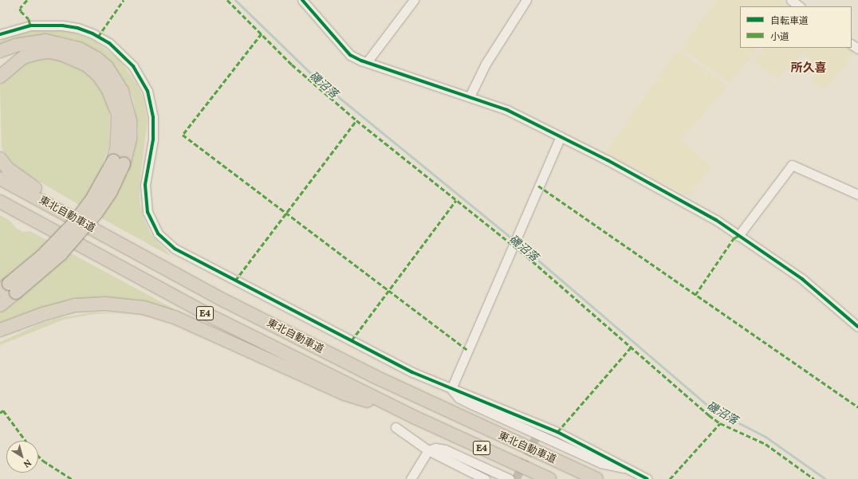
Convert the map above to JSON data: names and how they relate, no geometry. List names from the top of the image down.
{
  "streets": {
    "highway": ["東北自動車道", "E4"]
  },
  "districts": ["所久喜"],
  "water": ["磯沼落"],
  "legend": ["自転車道", "小道"],
  "north": "bottom right"
}
